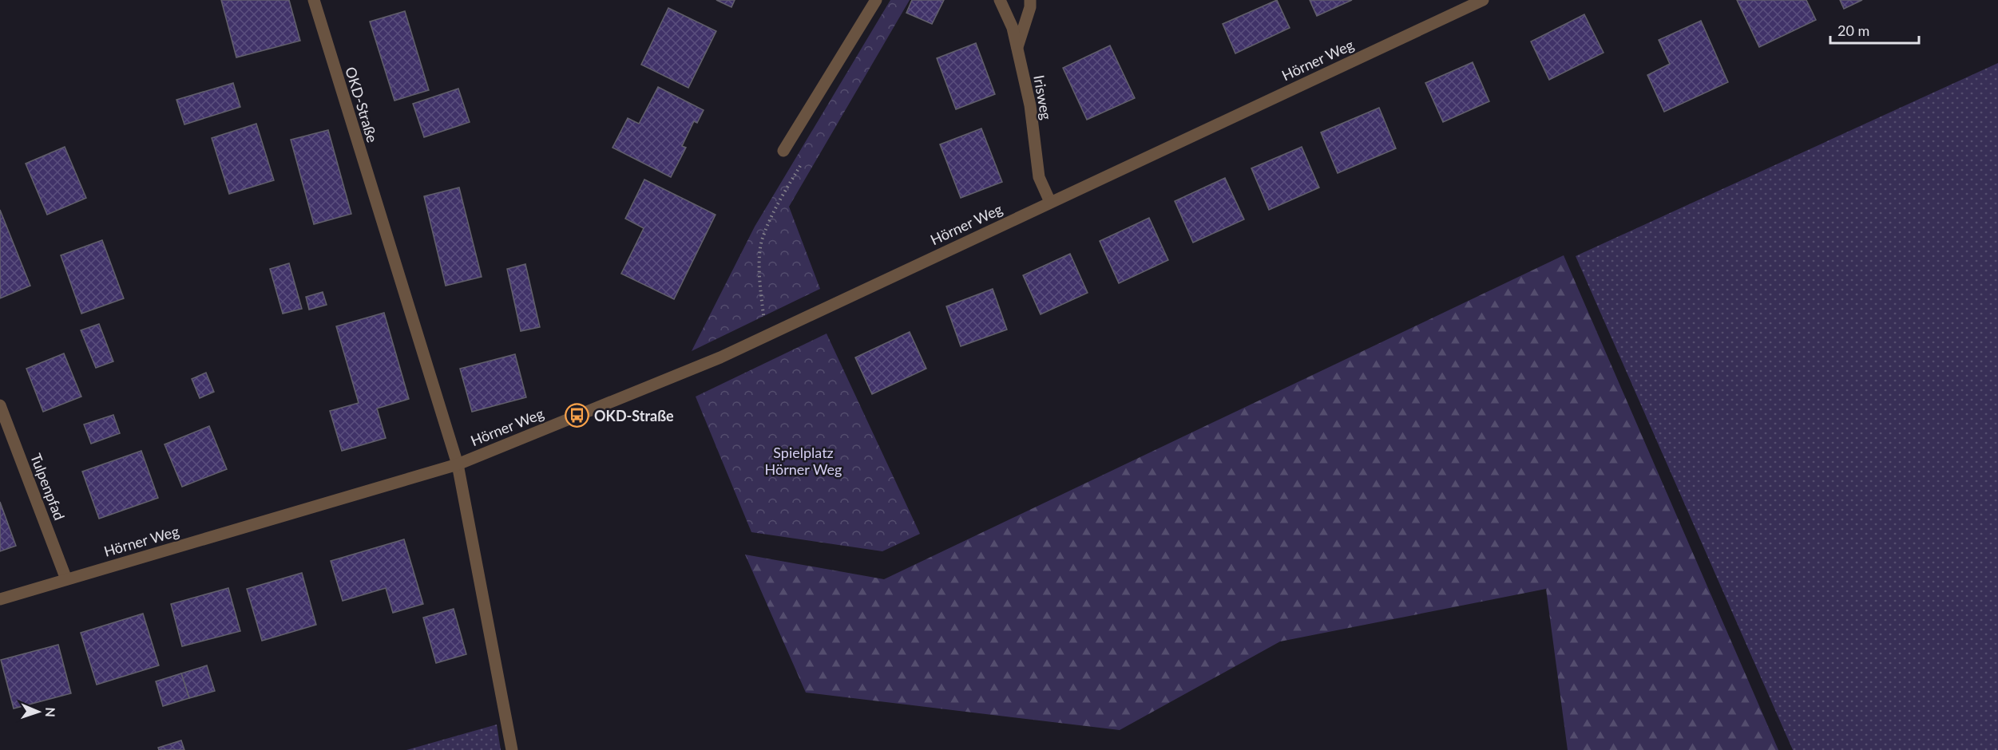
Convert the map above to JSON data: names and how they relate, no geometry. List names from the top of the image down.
{
  "streets": {
    "street": [
      "Hörner Weg",
      "Irisweg",
      "OKD-Straße",
      "Tulpenpfad"
    ]
  },
  "crossings": [
    ["Hörner Weg", "Irisweg"],
    ["Hörner Weg", "OKD-Straße"],
    ["Hörner Weg", "Tulpenpfad"]
  ],
  "parks": ["Spielplatz Hörner Weg"],
  "places": {
    "bus stop": ["OKD-Straße"]
  },
  "scale_bar": "20 m",
  "north": "right"
}
